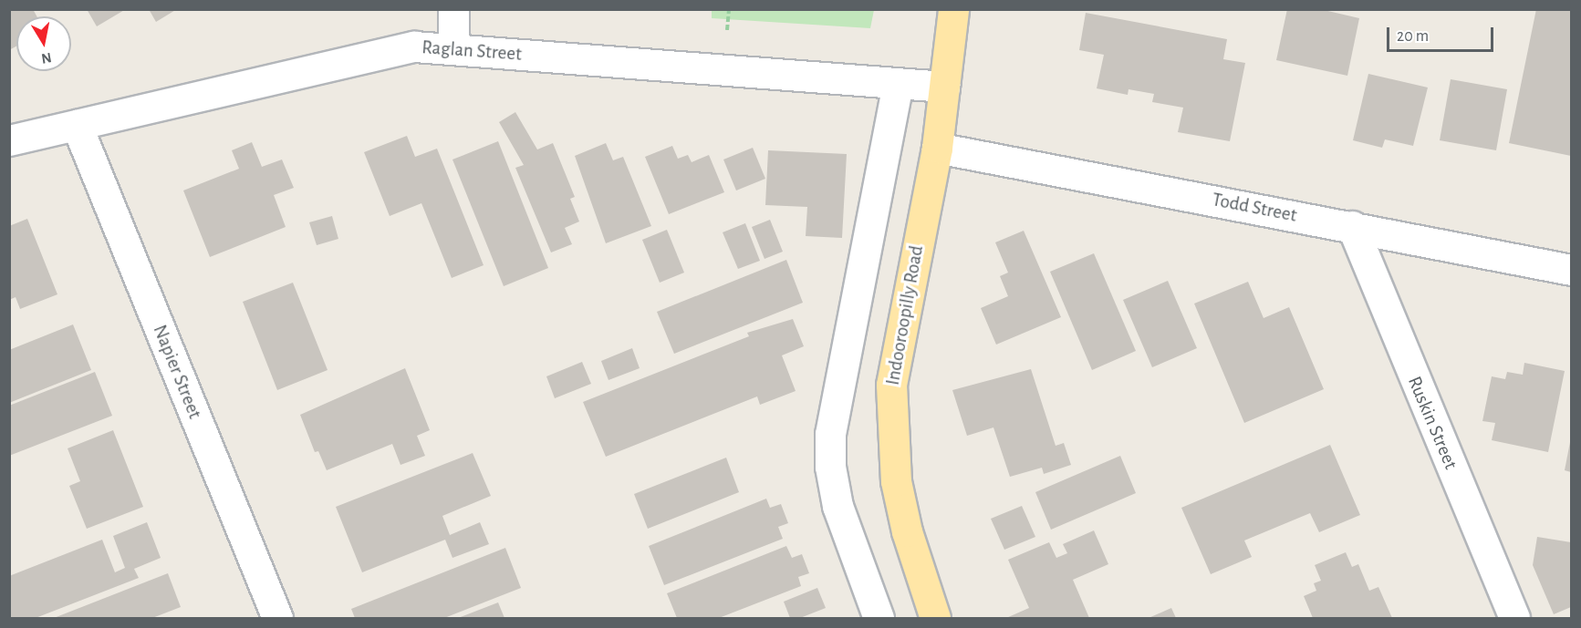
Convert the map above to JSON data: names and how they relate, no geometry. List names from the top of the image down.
{
  "streets": {
    "main road": ["Indooroopilly Road"],
    "street": [
      "Raglan Street",
      "Todd Street",
      "Napier Street",
      "Ruskin Street"
    ]
  },
  "crossings": [
    ["Raglan Street", "Indooroopilly Road"],
    ["Raglan Street", "Napier Street"],
    ["Todd Street", "Indooroopilly Road"],
    ["Todd Street", "Ruskin Street"]
  ],
  "scale_bar": "20 m",
  "north": "bottom"
}
